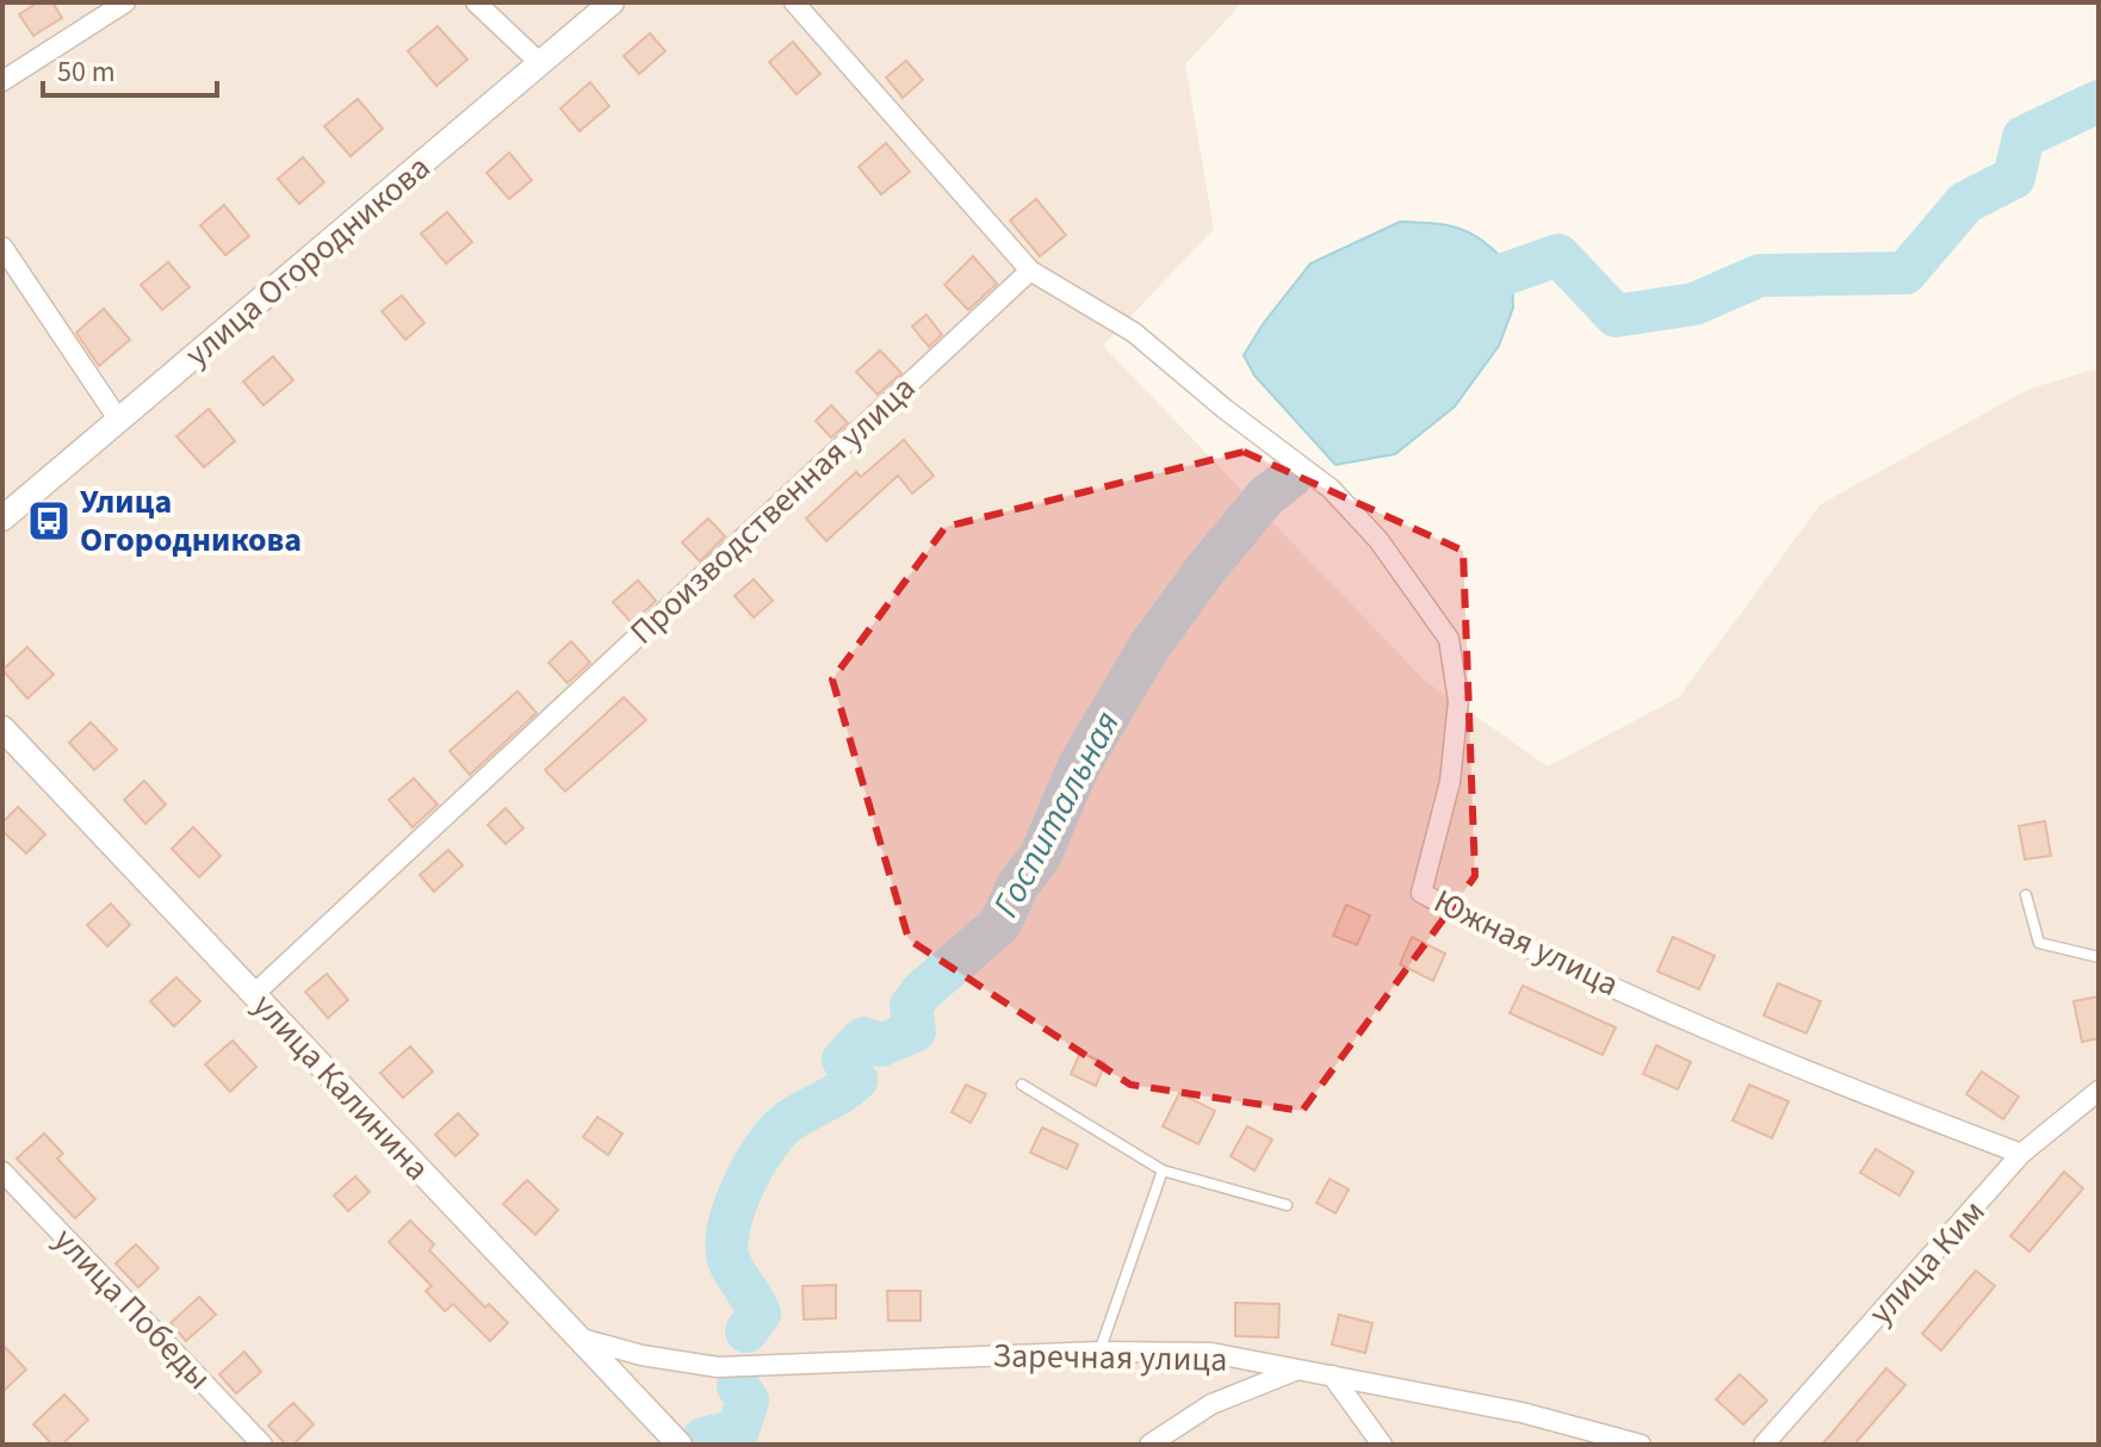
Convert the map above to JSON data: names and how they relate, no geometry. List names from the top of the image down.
{
  "streets": {
    "street": [
      "улица Огородникова",
      "Производственная улица",
      "Южная улица",
      "улица Калинина",
      "улица Ким",
      "улица Победы",
      "Заречная улица"
    ]
  },
  "crossings": [
    ["Производственная улица", "Южная улица"],
    ["Производственная улица", "улица Калинина"],
    ["Южная улица", "улица Ким"],
    ["улица Калинина", "Заречная улица"]
  ],
  "water": ["Госпитальная"],
  "places": {
    "bus stop": ["Улица Огородникова"]
  },
  "scale_bar": "50 m"
}
